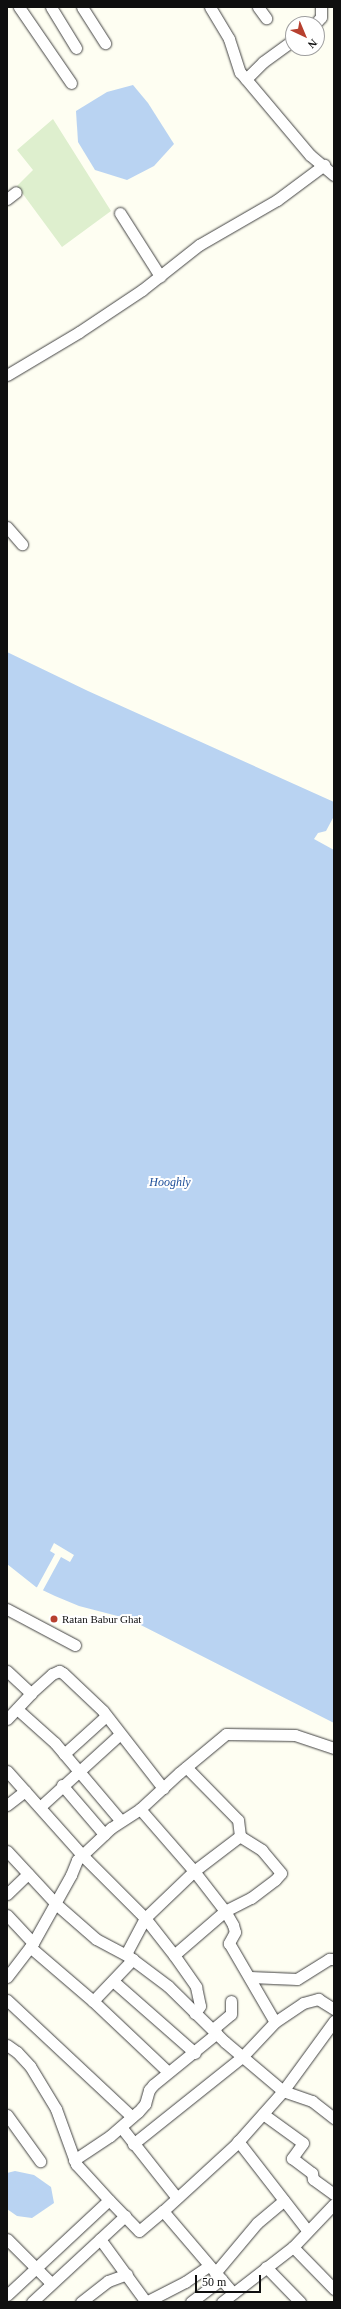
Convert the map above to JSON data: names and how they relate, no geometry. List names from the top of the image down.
{
  "water": ["Hooghly"],
  "places": ["Ratan Babur Ghat"],
  "scale_bar": "50 m",
  "north": "bottom right"
}
